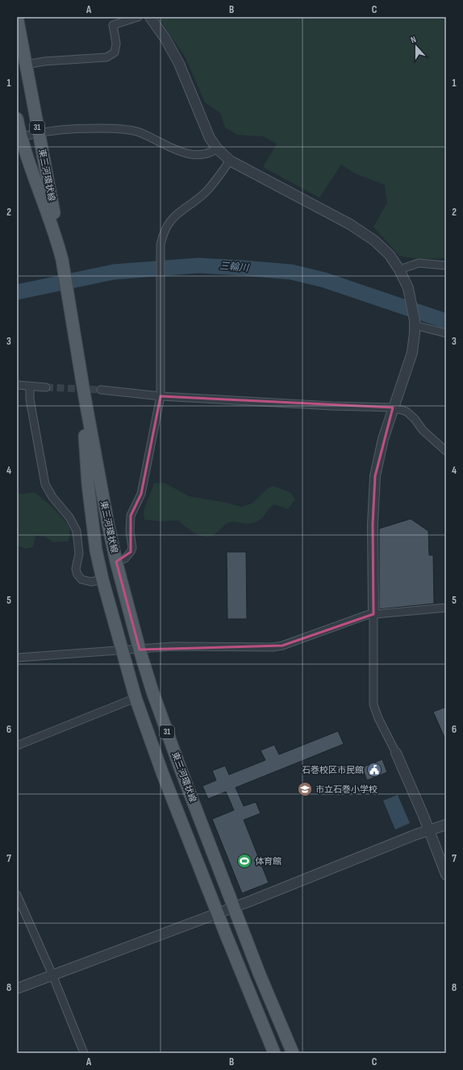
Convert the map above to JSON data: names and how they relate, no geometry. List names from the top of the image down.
{
  "streets": {
    "main road": ["31", "東三河環状線"]
  },
  "water": ["三輪川"],
  "places": {
    "public building": ["石巻校区市民館"],
    "school or university": ["市立石巻小学校"],
    "sports": ["体育館"]
  },
  "north": "top",
  "grid": {
    "columns": ["A", "B", "C"],
    "rows": [
      "1",
      "2",
      "3",
      "4",
      "5",
      "6",
      "7",
      "8"
    ]
  }
}
